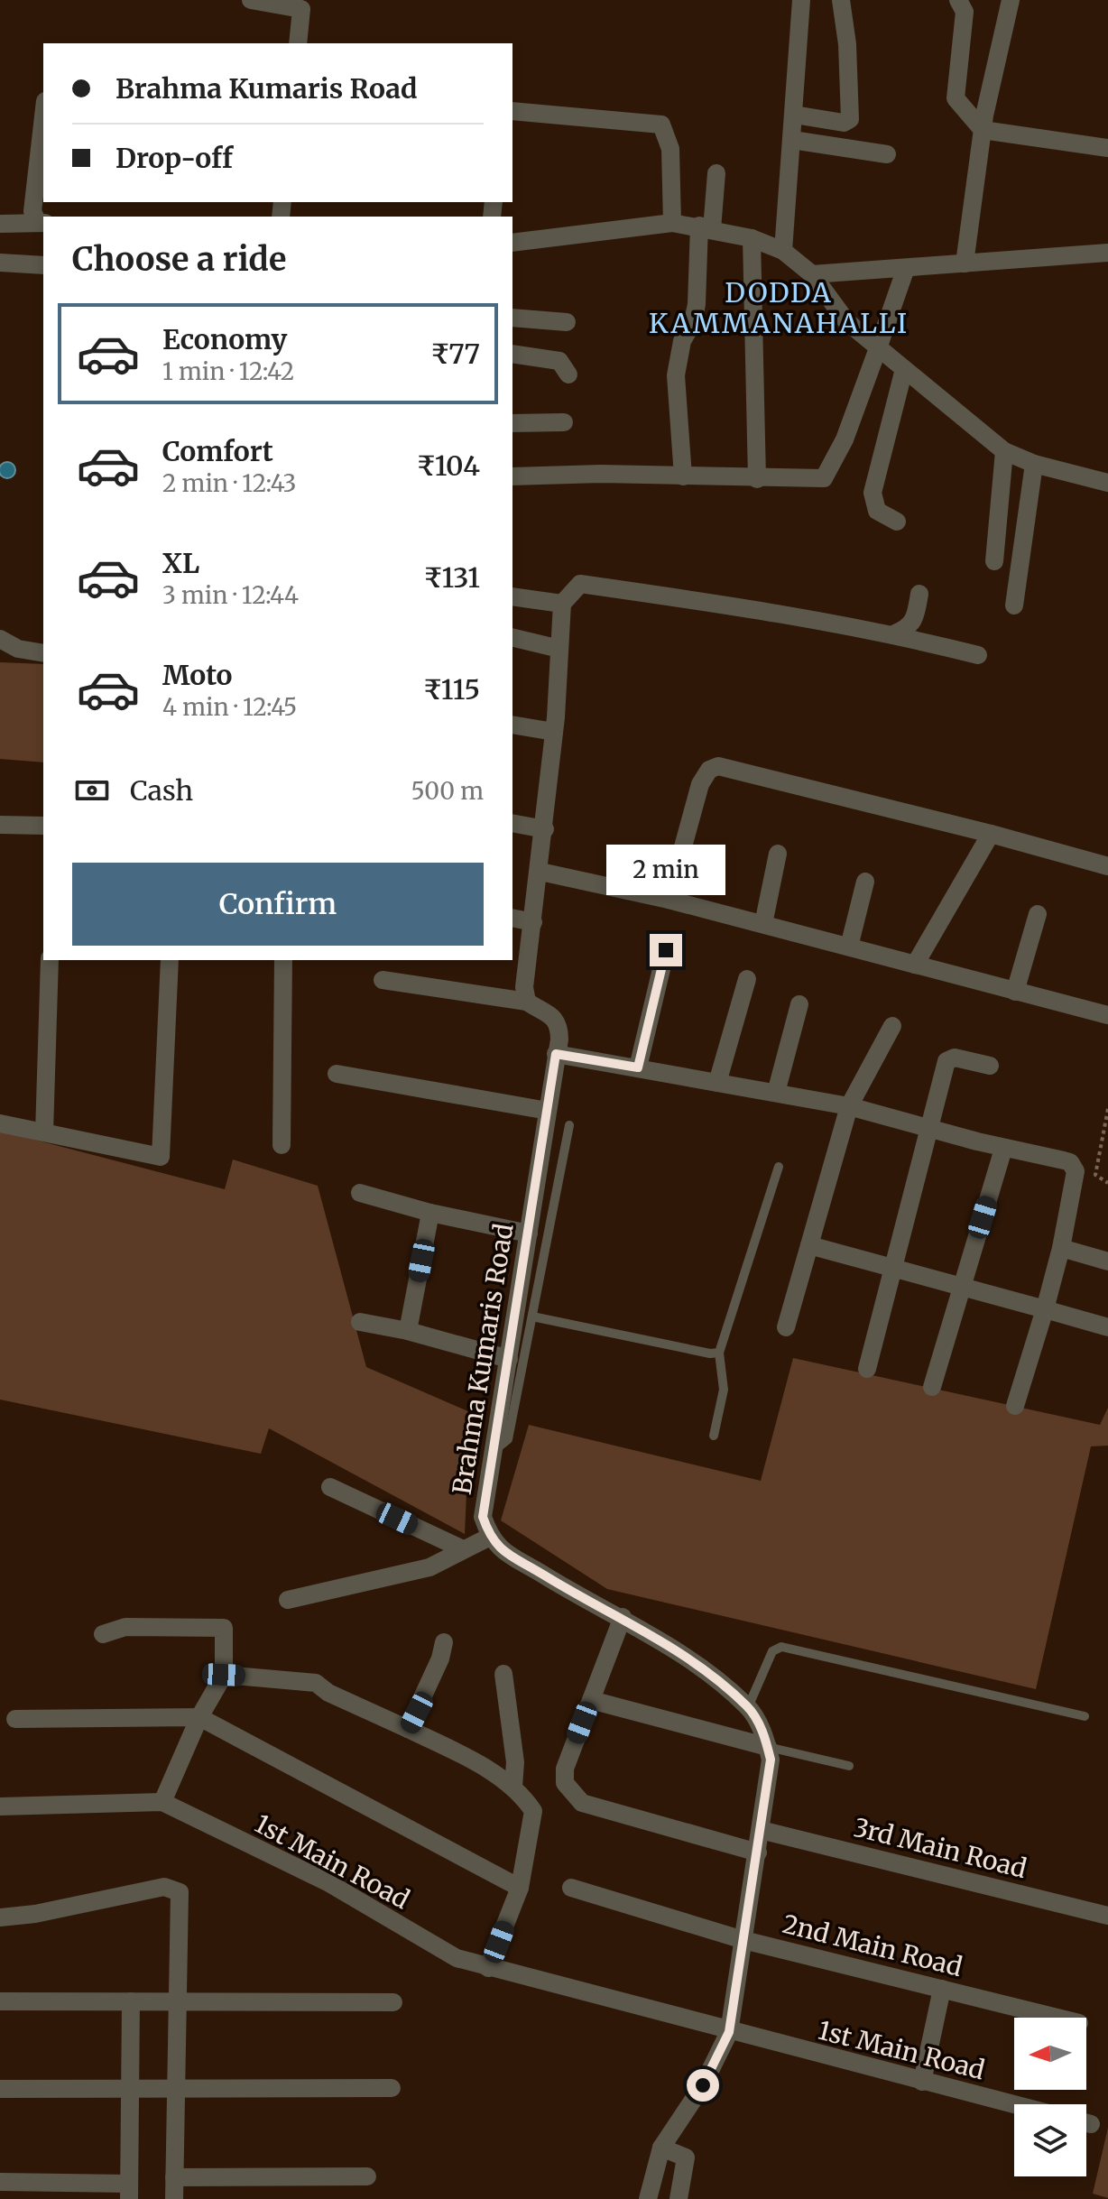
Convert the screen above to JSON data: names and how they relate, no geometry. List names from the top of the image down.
{
  "streets": {
    "street": [
      "Brahma Kumaris Road",
      "3rd Main Road",
      "1st Main Road",
      "2nd Main Road"
    ]
  },
  "districts": ["DODDA KAMMANAHALLI"],
  "north": "left",
  "page": {
    "banner": ["Brahma Kumaris Road", "Drop-off"],
    "heading": "Choose a ride",
    "list": [
      {
        "name": "Economy",
        "note": "1 min · 12:42",
        "value": "₹77"
      },
      {
        "name": "Comfort",
        "note": "2 min · 12:43",
        "value": "₹104"
      },
      {
        "name": "XL",
        "note": "3 min · 12:44",
        "value": "₹131"
      },
      {
        "name": "Moto",
        "note": "4 min · 12:45",
        "value": "₹115"
      }
    ],
    "pay": ["Cash", "500 m"],
    "bubble": "2 min",
    "buttons": "Confirm"
  }
}
